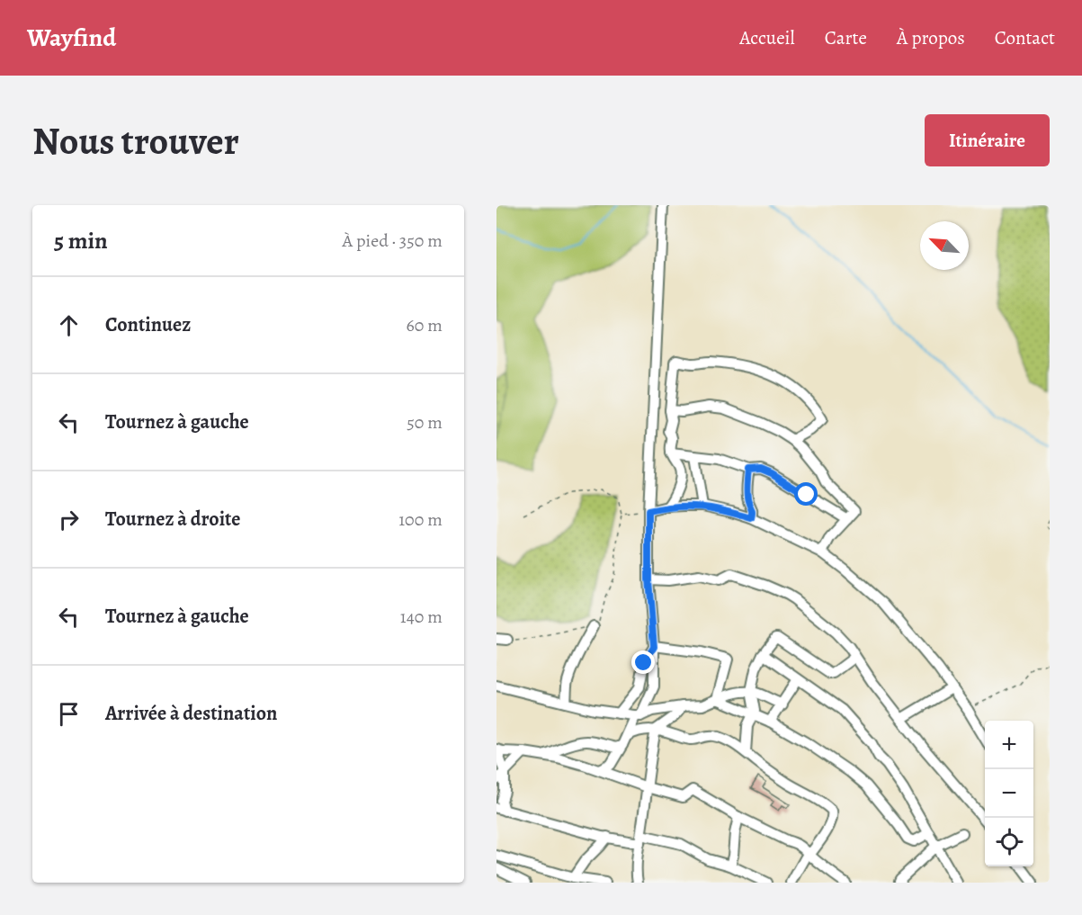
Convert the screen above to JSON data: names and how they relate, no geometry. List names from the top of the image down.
{
  "north": "top left",
  "page": {
    "header": "Wayfind",
    "nav": [
      "Accueil",
      "Carte",
      "À propos",
      "Contact"
    ],
    "buttons": "Itinéraire",
    "title": "Nous trouver",
    "heading": ["5 min", "À pied · 350 m"],
    "list": [
      ["Continuez", "60 m"],
      ["Tournez à gauche", "50 m"],
      ["Tournez à droite", "100 m"],
      ["Tournez à gauche", "140 m"],
      "Arrivée à destination"
    ],
    "map_buttons": ["+", "−"]
  }
}
